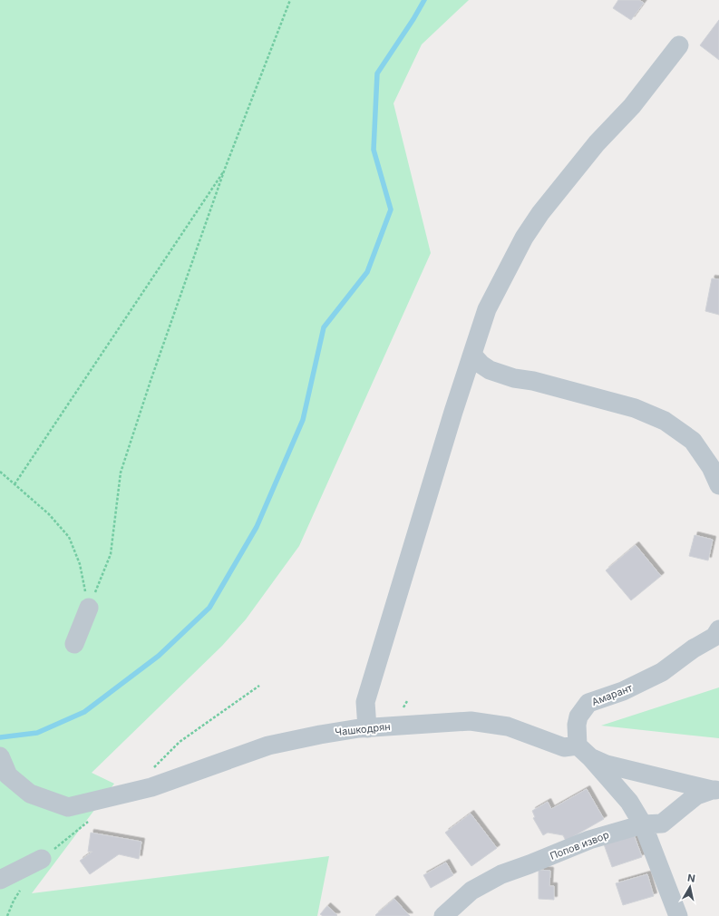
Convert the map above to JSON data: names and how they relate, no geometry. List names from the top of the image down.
{
  "streets": {
    "street": ["Амарант", "Чашкодрян", "Попов извор"]
  },
  "crossings": [
    ["Амарант", "Чашкодрян"]
  ],
  "north": "top"
}
